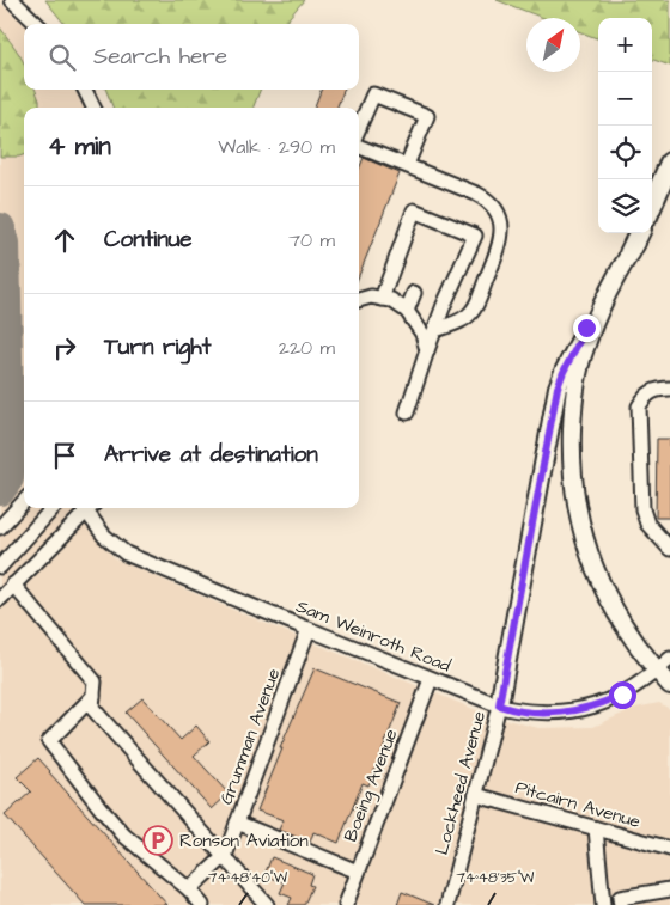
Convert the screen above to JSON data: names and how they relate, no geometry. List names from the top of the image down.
{
  "streets": {
    "street": [
      "Sam Weinroth Road",
      "Grumman Avenue",
      "Lockheed Avenue",
      "Boeing Avenue",
      "Pitcairn Avenue"
    ]
  },
  "crossings": [
    ["Sam Weinroth Road", "Grumman Avenue"],
    ["Sam Weinroth Road", "Lockheed Avenue"],
    ["Sam Weinroth Road", "Boeing Avenue"],
    ["Lockheed Avenue", "Pitcairn Avenue"]
  ],
  "places": {
    "parking": ["Ronson Aviation"]
  },
  "north": "top right",
  "page": {
    "map_buttons": ["+", "−"],
    "search": "Search here",
    "heading": ["4 min", "Walk · 290 m"],
    "list": [
      ["Continue", "70 m"],
      ["Turn right", "220 m"],
      "Arrive at destination"
    ]
  },
  "coordinates": ["74°48'40\"W", "74°48'35\"W"]
}
